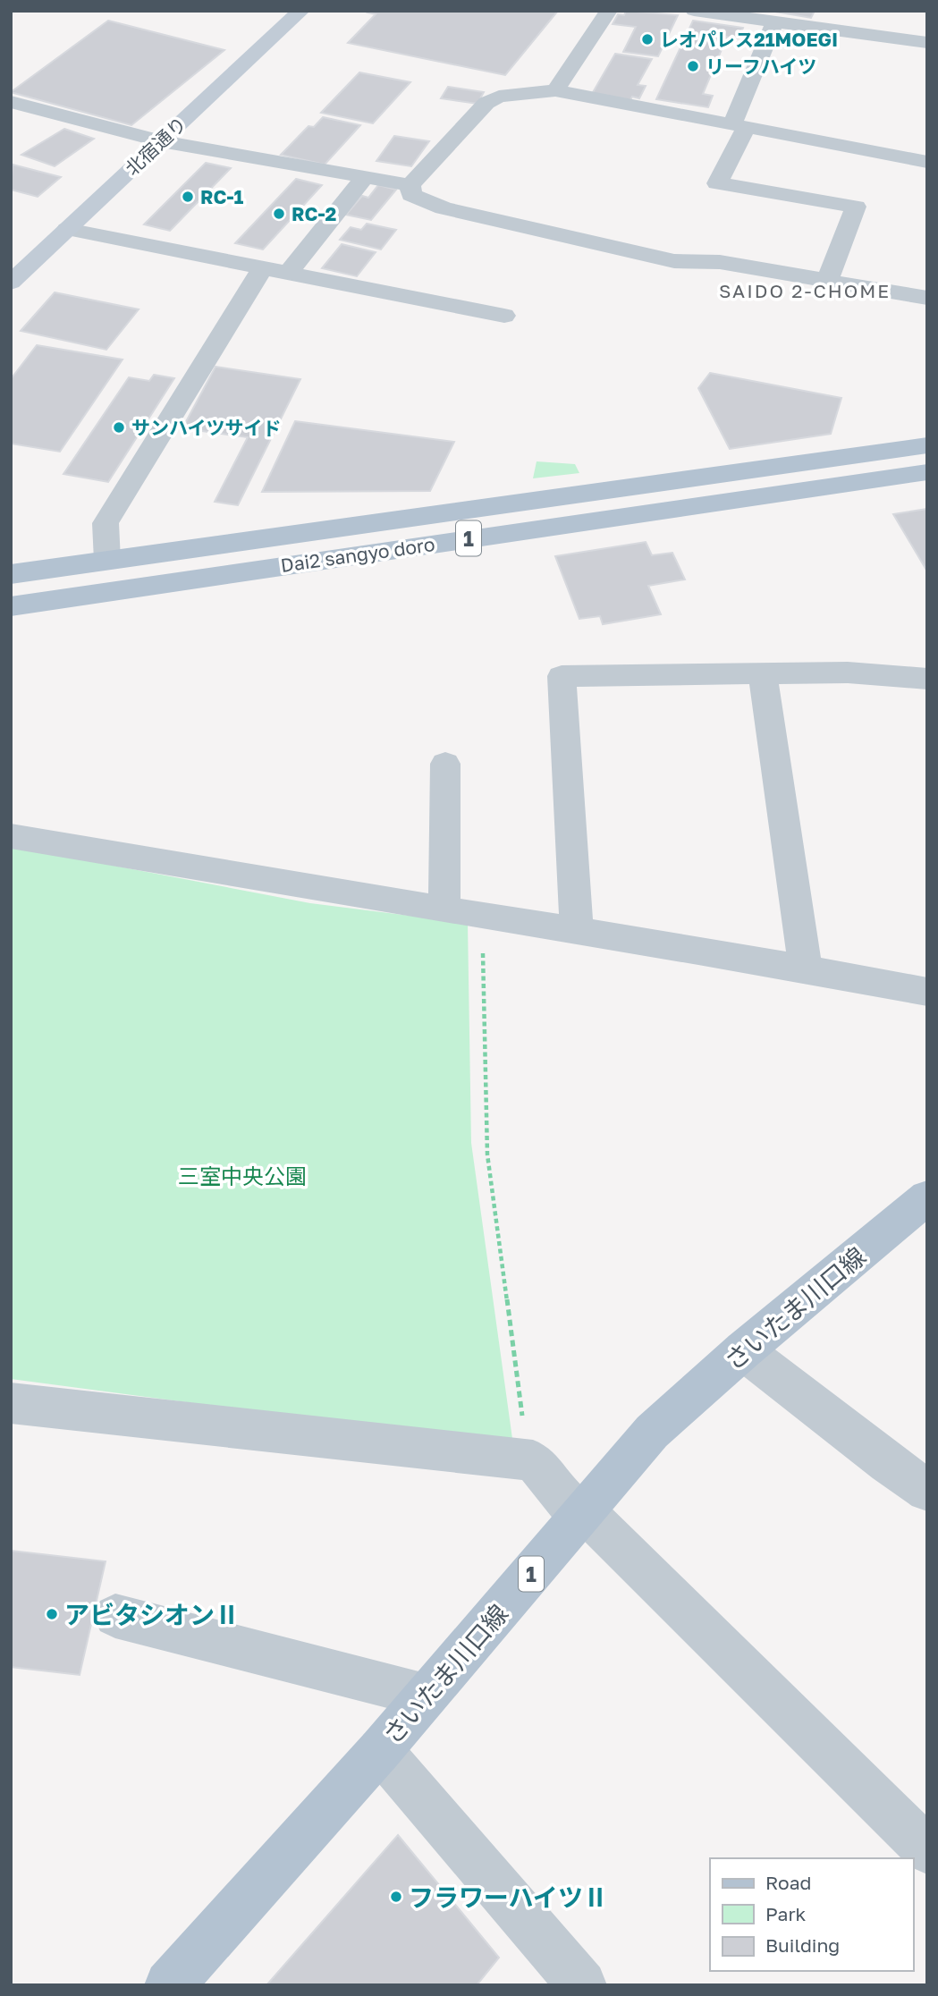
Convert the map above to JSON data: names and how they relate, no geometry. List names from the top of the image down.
{
  "streets": {
    "main road": ["1", "Dai2 sangyo doro", "さいたま川口線"],
    "street": ["北宿通り"]
  },
  "districts": ["SAIDO 2-CHOME"],
  "parks": ["三室中央公園"],
  "places": [
    "レオパレス21MOEGI",
    "リーフハイツ",
    "RC-1",
    "RC-2",
    "サンハイツサイド",
    "アビタシオンⅡ",
    "フラワーハイツⅡ"
  ],
  "legend": ["Road", "Park", "Building"]
}
